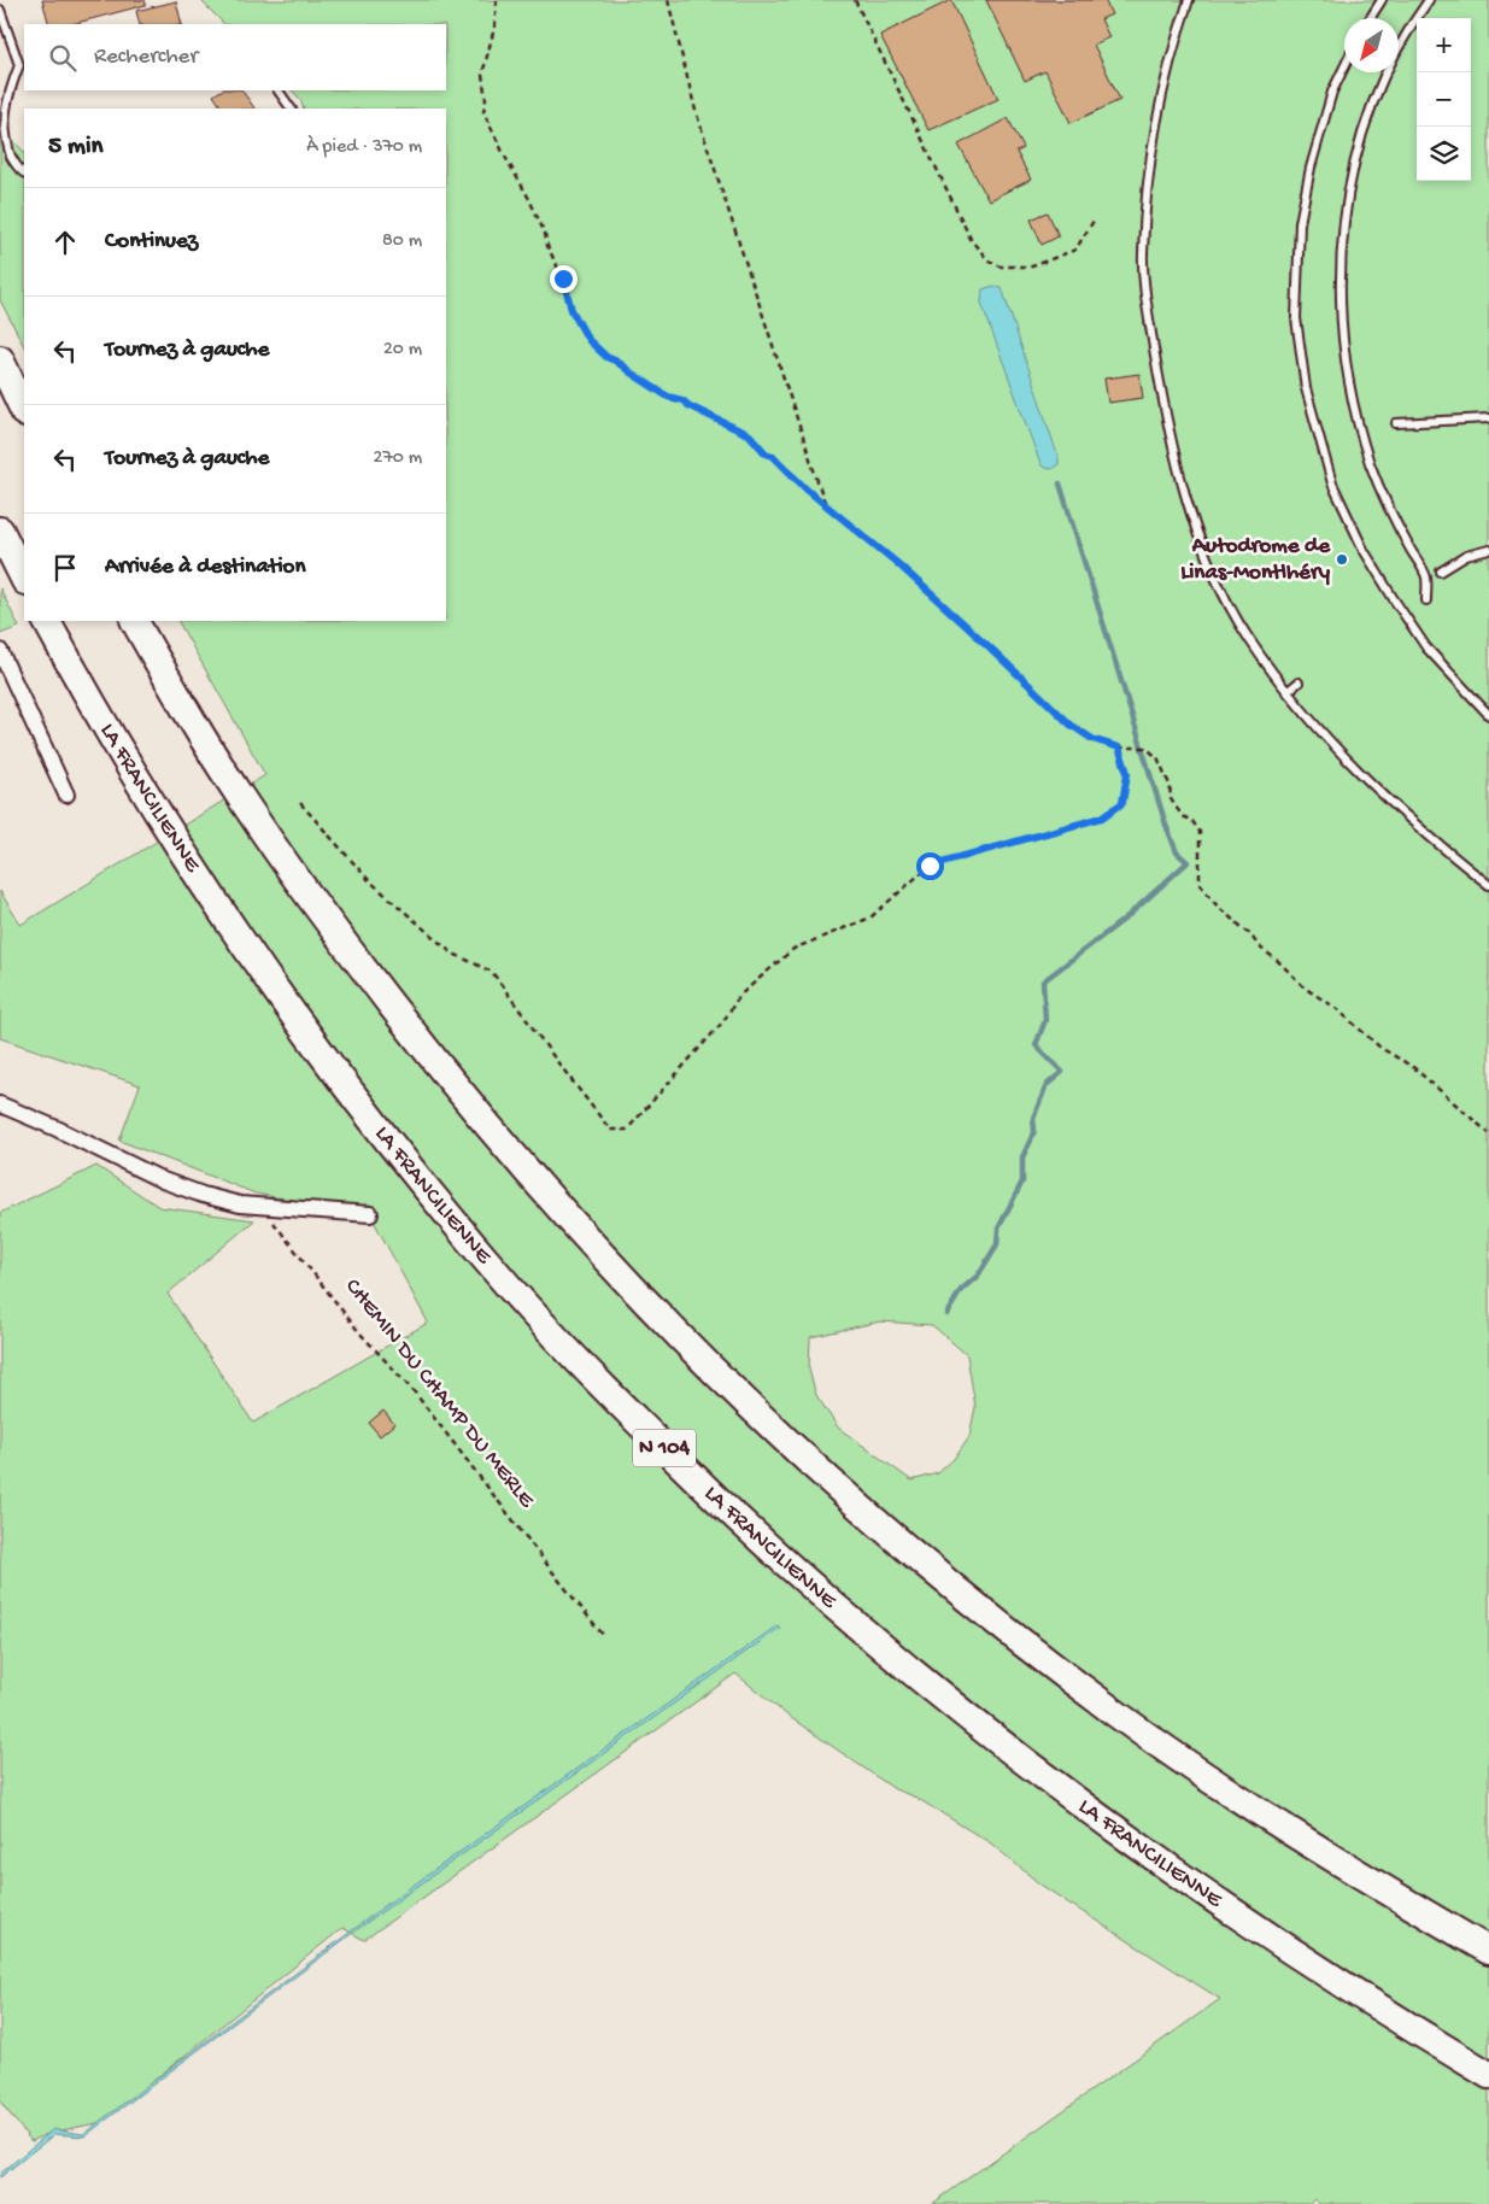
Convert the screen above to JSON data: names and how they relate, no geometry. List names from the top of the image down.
{
  "streets": {
    "highway": ["LA FRANCILIENNE", "N 104"],
    "path": ["CHEMIN DU CHAMP DU MERLE"]
  },
  "places": ["Autodrome de Linas-Montlhéry"],
  "north": "bottom left",
  "page": {
    "map_buttons": ["+", "−"],
    "search": "Rechercher",
    "heading": ["5 min", "À pied · 370 m"],
    "list": [
      ["Continuez", "80 m"],
      ["Tournez à gauche", "20 m"],
      ["Tournez à gauche", "270 m"],
      "Arrivée à destination"
    ]
  }
}
